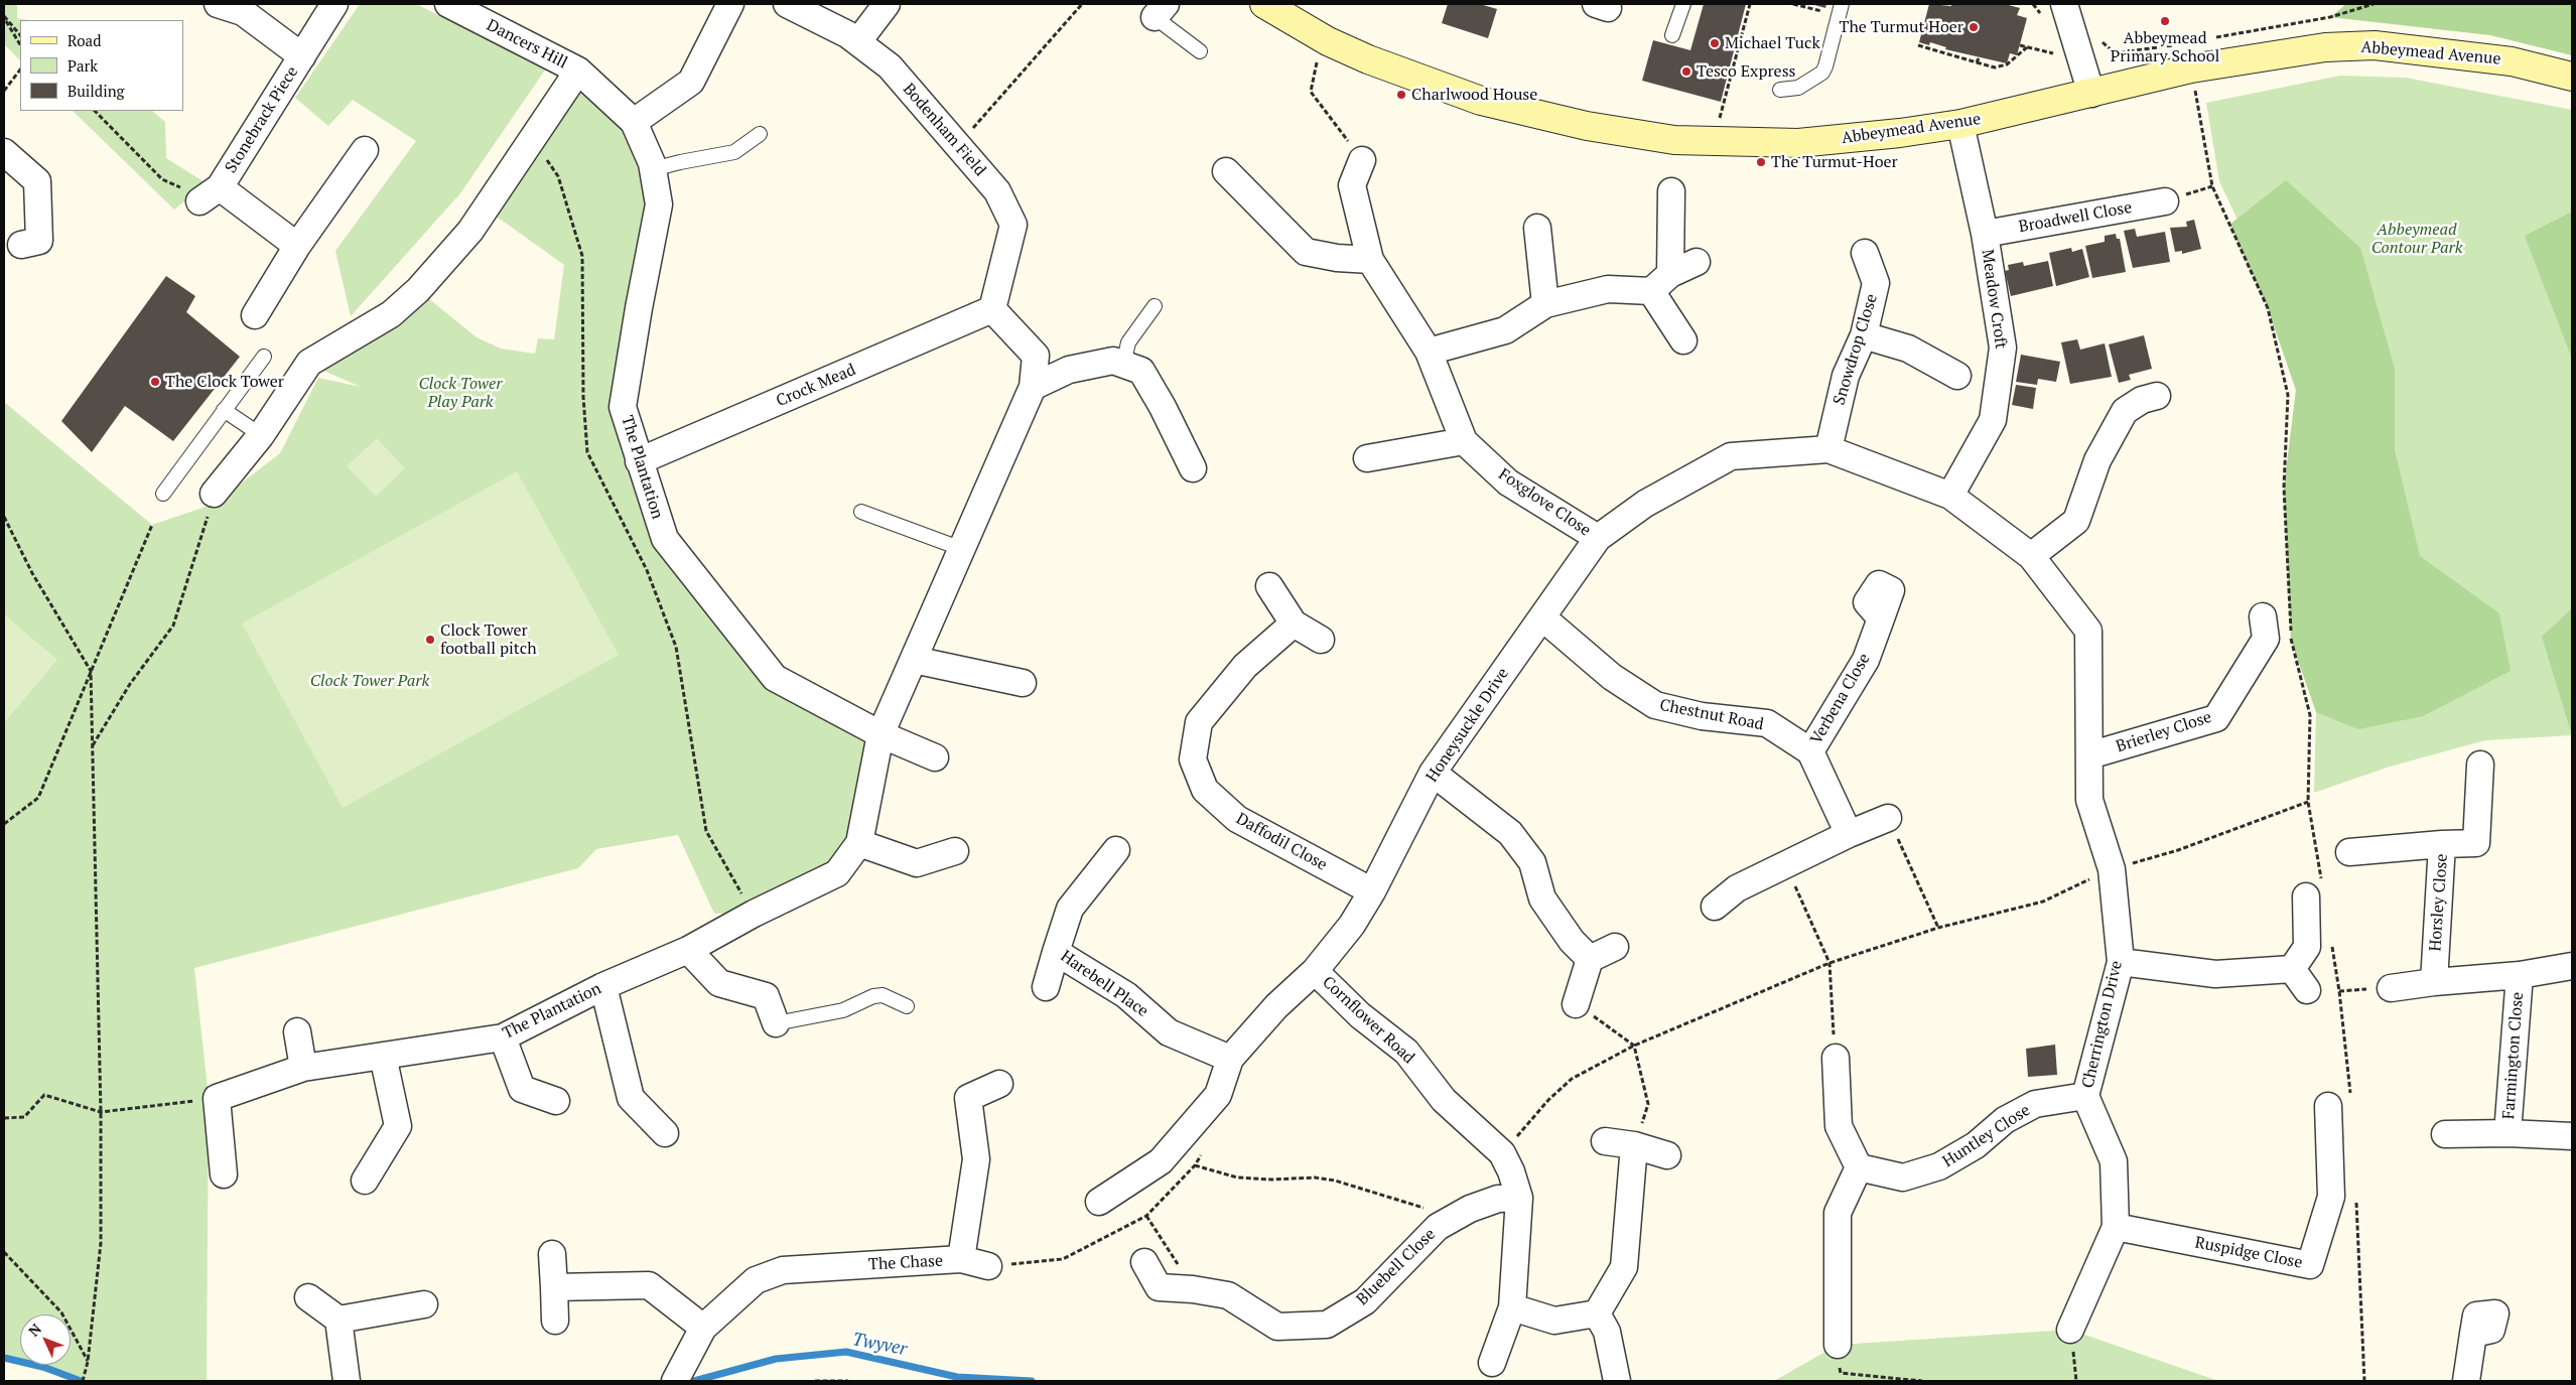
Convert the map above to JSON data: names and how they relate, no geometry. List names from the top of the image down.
{
  "streets": {
    "street": [
      "Dancers Hill",
      "Abbeymead Avenue",
      "Stonebrack Piece",
      "Bodenham Field",
      "Broadwell Close",
      "Meadow Croft",
      "Snowdrop Close",
      "Crock Mead",
      "The Plantation",
      "Foxglove Close",
      "Verbena Close",
      "Chestnut Road",
      "Honeysuckle Drive",
      "Brierley Close",
      "Daffodil Close",
      "Horsley Close",
      "Harebell Place",
      "Cornflower Road",
      "Cherrington Drive",
      "Farmington Close",
      "Huntley Close",
      "Ruspidge Close",
      "The Chase",
      "Bluebell Close"
    ]
  },
  "crossings": [
    ["Dancers Hill", "The Plantation"],
    ["Abbeymead Avenue", "Meadow Croft"],
    ["Bodenham Field", "Crock Mead"],
    ["Bodenham Field", "The Plantation"],
    ["Broadwell Close", "Meadow Croft"],
    ["Meadow Croft", "Honeysuckle Drive"],
    ["Meadow Croft", "Cherrington Drive"],
    ["Snowdrop Close", "Honeysuckle Drive"],
    ["Crock Mead", "The Plantation"],
    ["Foxglove Close", "Honeysuckle Drive"],
    ["Verbena Close", "Chestnut Road"],
    ["Chestnut Road", "Honeysuckle Drive"],
    ["Honeysuckle Drive", "Daffodil Close"],
    ["Honeysuckle Drive", "Harebell Place"],
    ["Honeysuckle Drive", "Cornflower Road"],
    ["Honeysuckle Drive", "Cherrington Drive"],
    ["Brierley Close", "Cherrington Drive"],
    ["Cornflower Road", "Bluebell Close"],
    ["Cherrington Drive", "Huntley Close"],
    ["Cherrington Drive", "Ruspidge Close"]
  ],
  "water": ["Twyver"],
  "parks": ["Abbeymead Contour Park", "Clock Tower Play Park", "Clock Tower Park"],
  "places": [
    "Abbeymead Primary School",
    "The Turmut Hoer",
    "Michael Tuck",
    "Tesco Express",
    "Charlwood House",
    "The Turmut-Hoer",
    "The Clock Tower",
    "Clock Tower football pitch"
  ],
  "legend": ["Road", "Park", "Building"],
  "north": "top left"
}
